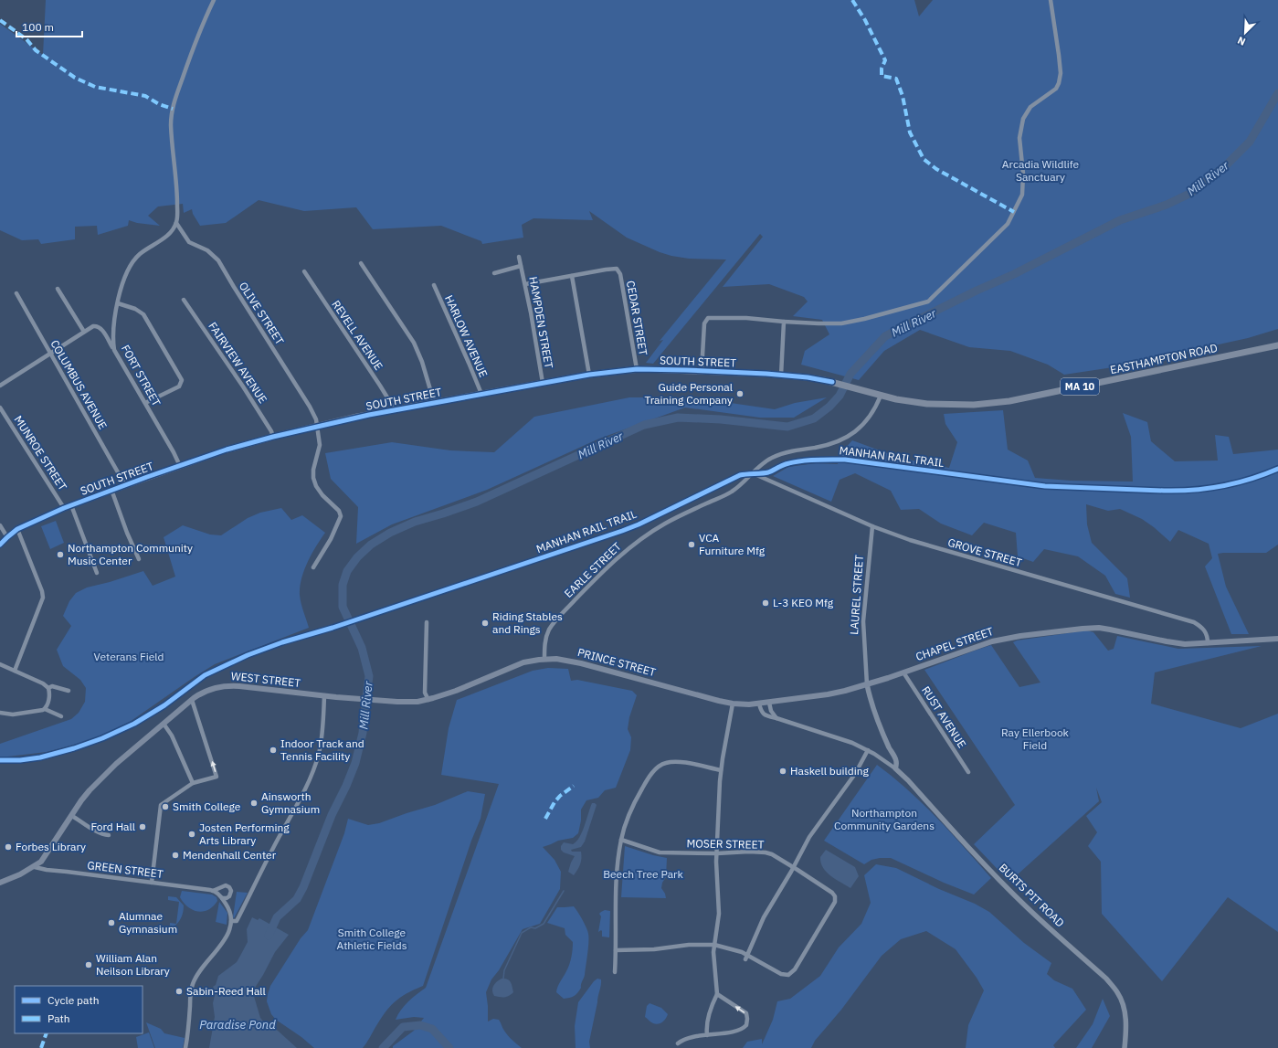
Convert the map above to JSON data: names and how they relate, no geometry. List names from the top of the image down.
{
  "streets": {
    "main road": [
      "EASTHAMPTON ROAD",
      "SOUTH STREET",
      "MA 10",
      "CHAPEL STREET",
      "PRINCE STREET",
      "WEST STREET"
    ],
    "street": [
      "OLIVE STREET",
      "CEDAR STREET",
      "HAMPDEN STREET",
      "REVELL AVENUE",
      "HARLOW AVENUE",
      "FAIRVIEW AVENUE",
      "FORT STREET",
      "COLUMBUS AVENUE",
      "MUNROE STREET",
      "GROVE STREET",
      "EARLE STREET",
      "LAUREL STREET",
      "RUST AVENUE",
      "MOSER STREET",
      "GREEN STREET",
      "BURTS PIT ROAD"
    ],
    "cycle path": ["MANHAN RAIL TRAIL"]
  },
  "crossings": [
    ["OLIVE STREET", "SOUTH STREET"],
    ["OLIVE STREET", "FORT STREET"],
    ["CEDAR STREET", "SOUTH STREET"],
    ["HAMPDEN STREET", "SOUTH STREET"],
    ["REVELL AVENUE", "SOUTH STREET"],
    ["HARLOW AVENUE", "SOUTH STREET"],
    ["EASTHAMPTON ROAD", "SOUTH STREET"],
    ["EASTHAMPTON ROAD", "EARLE STREET"],
    ["SOUTH STREET", "FAIRVIEW AVENUE"],
    ["SOUTH STREET", "FORT STREET"],
    ["SOUTH STREET", "COLUMBUS AVENUE"],
    ["SOUTH STREET", "MUNROE STREET"],
    ["SOUTH STREET", "EARLE STREET"],
    ["GROVE STREET", "EARLE STREET"],
    ["GROVE STREET", "LAUREL STREET"],
    ["GROVE STREET", "CHAPEL STREET"],
    ["EARLE STREET", "PRINCE STREET"],
    ["LAUREL STREET", "CHAPEL STREET"],
    ["LAUREL STREET", "BURTS PIT ROAD"],
    ["CHAPEL STREET", "PRINCE STREET"],
    ["CHAPEL STREET", "RUST AVENUE"],
    ["PRINCE STREET", "WEST STREET"],
    ["WEST STREET", "GREEN STREET"]
  ],
  "water": ["Mill River", "Paradise Pond"],
  "parks": [
    "Arcadia Wildlife Sanctuary",
    "Veterans Field",
    "Ray Ellerbook Field",
    "Northampton Community Gardens",
    "Beech Tree Park",
    "Smith College Athletic Fields"
  ],
  "places": [
    "Guide Personal Training Company",
    "VCA Furniture Mfg",
    "Northampton Community Music Center",
    "L-3 KEO Mfg",
    "Riding Stables and Rings",
    "Indoor Track and Tennis Facility",
    "Haskell building",
    "Ainsworth Gymnasium",
    "Smith College",
    "Ford Hall",
    "Josten Performing Arts Library",
    "Forbes Library",
    "Mendenhall Center",
    "Alumnae Gymnasium",
    "William Alan Neilson Library",
    "Sabin-Reed Hall"
  ],
  "legend": ["Cycle path", "Path"],
  "scale_bar": "100 m",
  "north": "bottom left"
}
